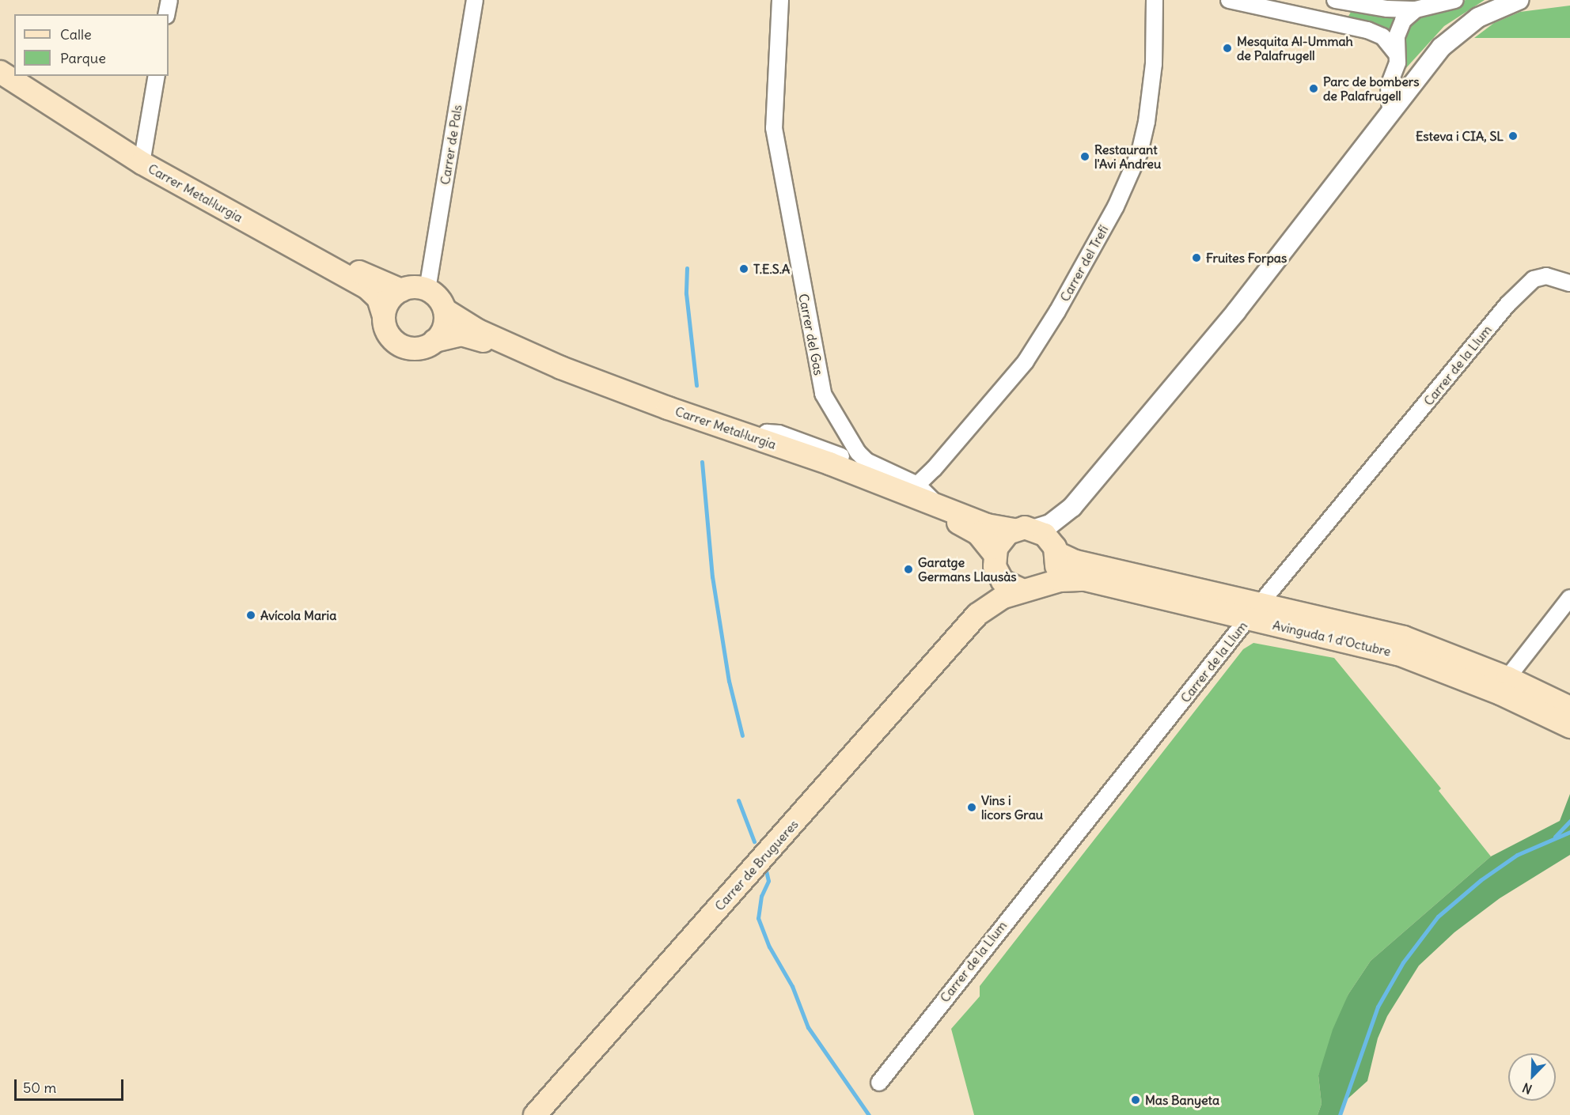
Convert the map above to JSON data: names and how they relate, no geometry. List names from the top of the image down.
{
  "streets": {
    "main road": ["Carrer Metal·lurgia", "Avinguda 1 d'Octubre", "Carrer de Brugueres"],
    "street": [
      "Carrer de Pals",
      "Carrer del Trefí",
      "Carrer del Gas",
      "Carrer de la Llum"
    ]
  },
  "crossings": [
    ["Carrer de Pals", "Carrer Metal·lurgia"],
    ["Carrer Metal·lurgia", "Carrer del Gas"],
    ["Carrer Metal·lurgia", "Avinguda 1 d'Octubre"],
    ["Carrer del Trefí", "Carrer del Gas"],
    ["Carrer de la Llum", "Avinguda 1 d'Octubre"]
  ],
  "places": [
    "Mesquita Al-Ummah de Palafrugell",
    "Parc de bombers de Palafrugell",
    "Esteva i CIA, SL",
    "Restaurant l'Avi Andreu",
    "Fruites Forpas",
    "T.E.S.A",
    "Garatge Germans Llausàs",
    "Avícola Maria",
    "Vins i licors Grau",
    "Mas Banyeta"
  ],
  "legend": ["Calle", "Parque"],
  "scale_bar": "50 m",
  "north": "bottom left"
}
